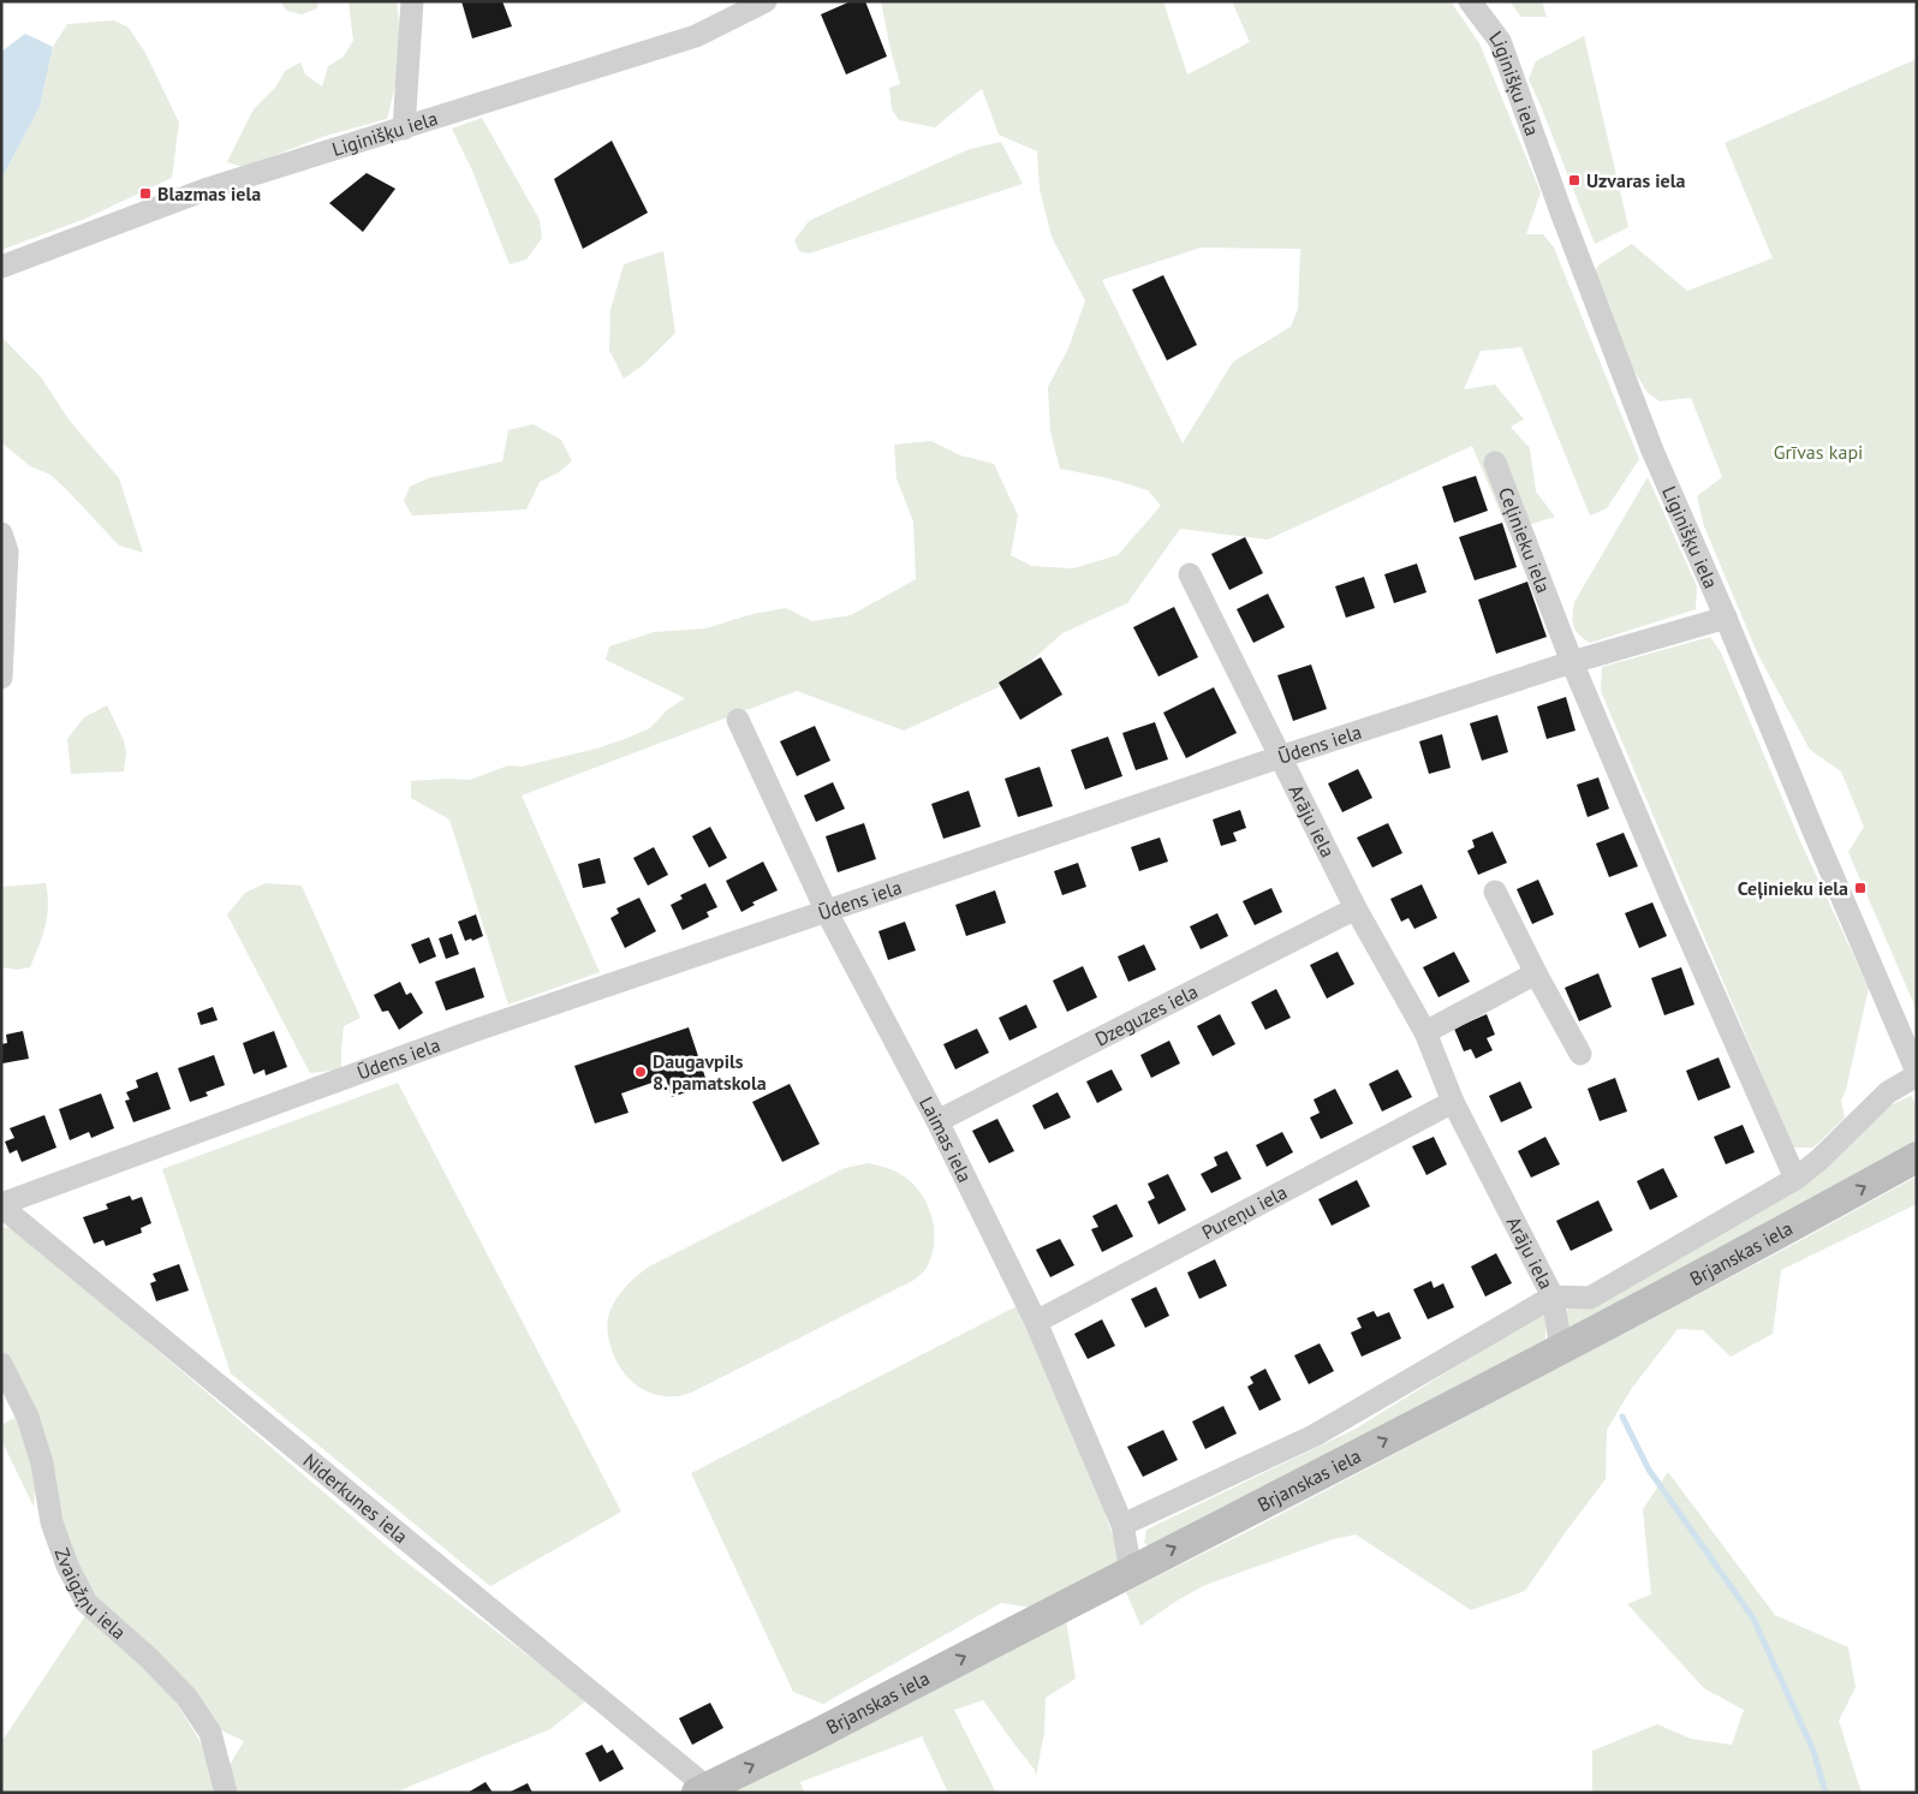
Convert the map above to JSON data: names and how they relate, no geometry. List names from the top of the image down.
{
  "streets": {
    "main road": ["Brjanskas iela"],
    "street": [
      "Liginišķu iela",
      "Ceļinieku iela",
      "Ūdens iela",
      "Arāju iela",
      "Dzeguzes iela",
      "Laimas iela",
      "Pureņu iela",
      "Niderkunes iela",
      "Zvaigžņu iela"
    ]
  },
  "crossings": [
    ["Liginišķu iela", "Ūdens iela"],
    ["Ceļinieku iela", "Ūdens iela"],
    ["Ūdens iela", "Arāju iela"],
    ["Ūdens iela", "Laimas iela"],
    ["Ūdens iela", "Niderkunes iela"],
    ["Arāju iela", "Dzeguzes iela"],
    ["Arāju iela", "Pureņu iela"],
    ["Arāju iela", "Brjanskas iela"],
    ["Dzeguzes iela", "Laimas iela"],
    ["Laimas iela", "Pureņu iela"],
    ["Laimas iela", "Brjanskas iela"],
    ["Brjanskas iela", "Niderkunes iela"]
  ],
  "one_way": ["Brjanskas iela"],
  "parks": ["Grīvas kapi"],
  "places": {
    "transit": ["Uzvaras iela", "Blazmas iela", "Ceļinieku iela"],
    "other": ["Daugavpils 8. pamatskola"]
  }
}
